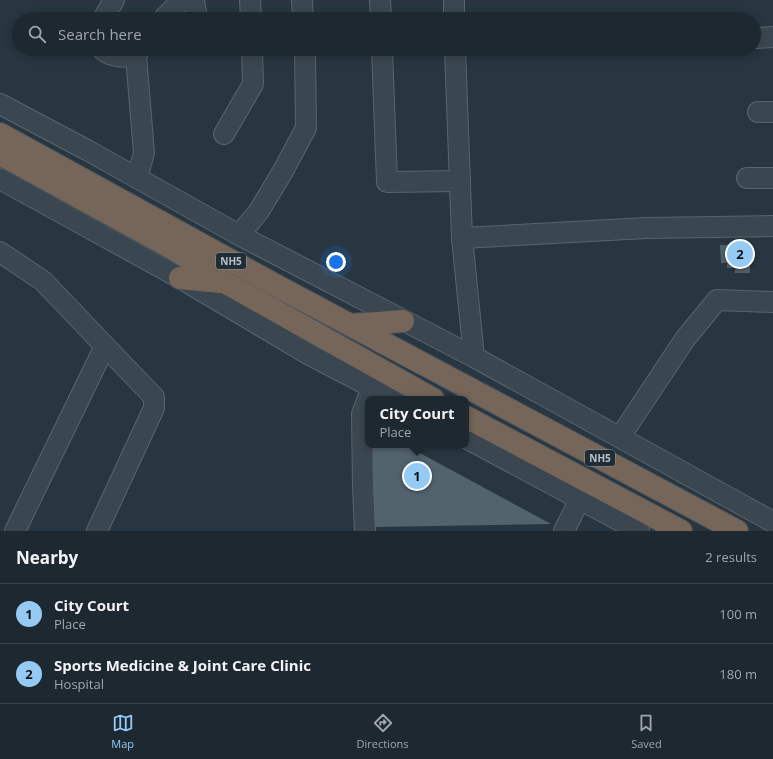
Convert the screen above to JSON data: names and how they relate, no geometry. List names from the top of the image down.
{
  "streets": {
    "highway": ["NH5"]
  },
  "page": {
    "search": "Search here",
    "pins": ["2", "1"],
    "popup": ["City Court", "Place"],
    "heading": ["Nearby", "2 results"],
    "list": [
      {
        "mark": "1",
        "name": "City Court",
        "note": "Place",
        "value": "100 m"
      },
      {
        "mark": "2",
        "name": "Sports Medicine & Joint Care Clinic",
        "note": "Hospital",
        "value": "180 m"
      }
    ],
    "nav": ["Map", "Directions", "Saved"]
  }
}
